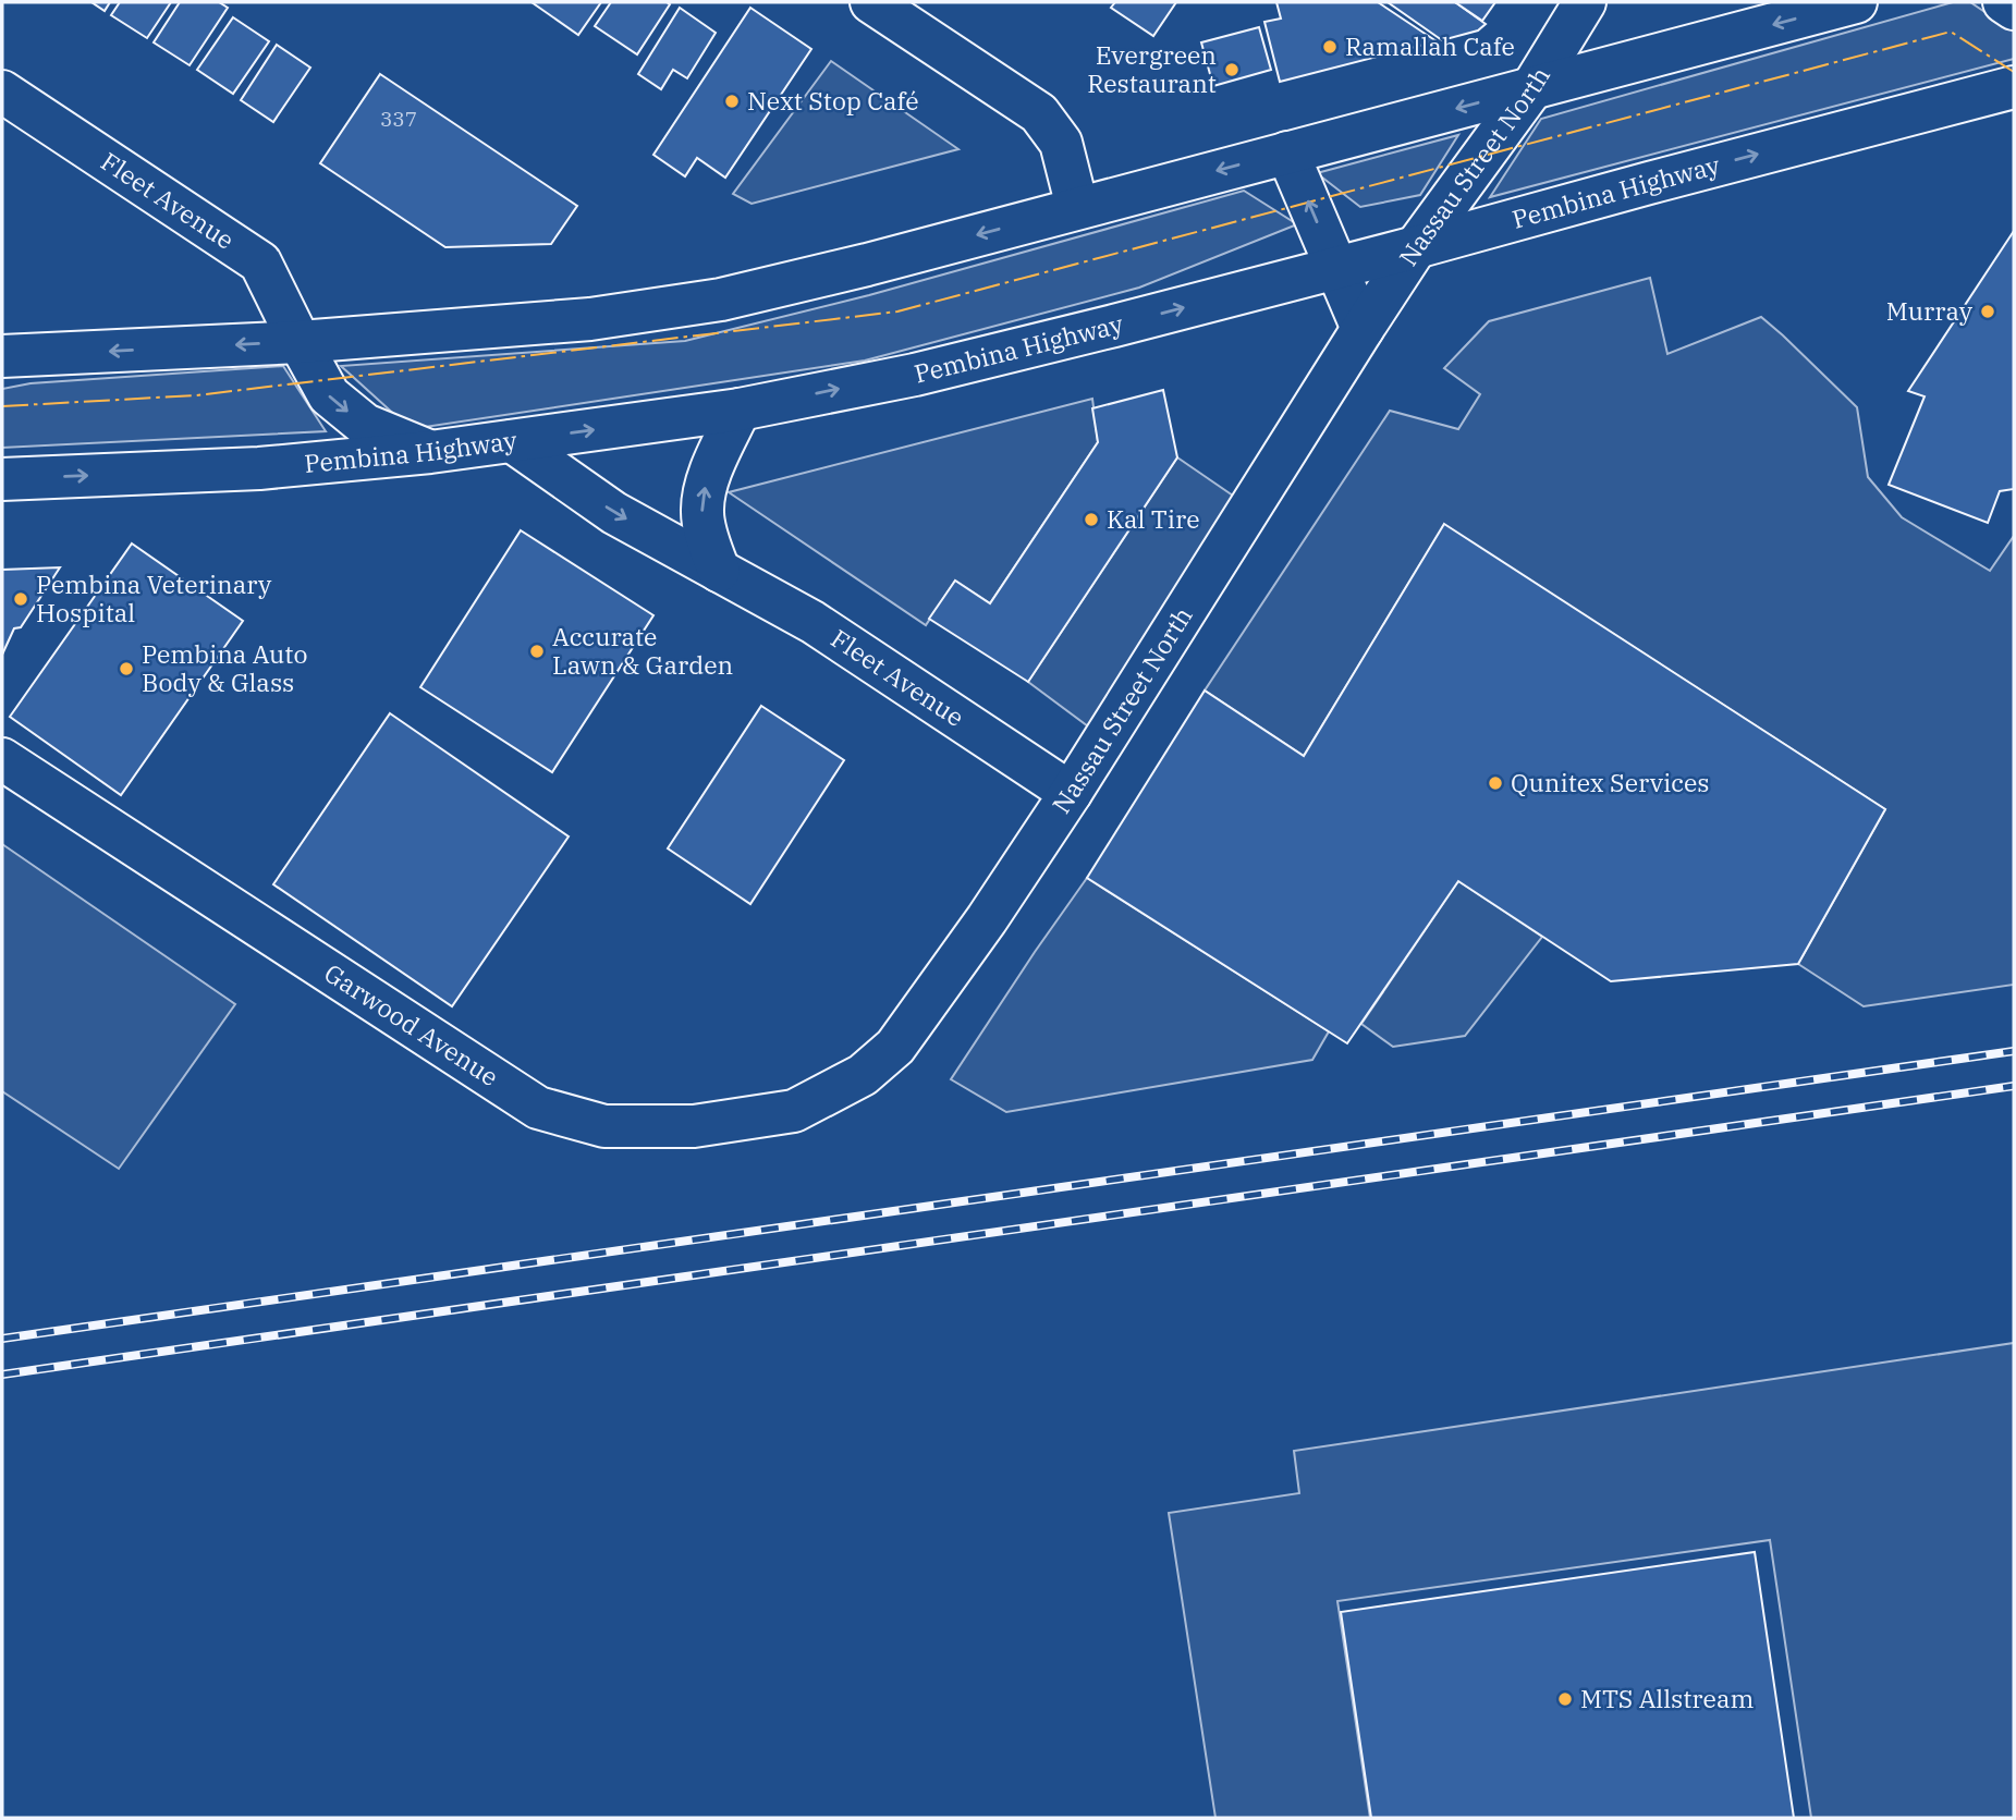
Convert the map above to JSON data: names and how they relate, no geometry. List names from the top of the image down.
{
  "streets": {
    "main road": [
      "Nassau Street North",
      "Pembina Highway",
      "Fleet Avenue",
      "Garwood Avenue"
    ]
  },
  "crossings": [
    ["Nassau Street North", "Pembina Highway"],
    ["Nassau Street North", "Fleet Avenue"],
    ["Nassau Street North", "Garwood Avenue"],
    ["Pembina Highway", "Fleet Avenue"]
  ],
  "places": [
    "Ramallah Cafe",
    "Evergreen Restaurant",
    "Next Stop Café",
    "Murray",
    "Kal Tire",
    "Pembina Veterinary Hospital",
    "Accurate Lawn & Garden",
    "Pembina Auto Body & Glass",
    "Qunitex Services",
    "MTS Allstream"
  ],
  "house_numbers": ["337"]
}
